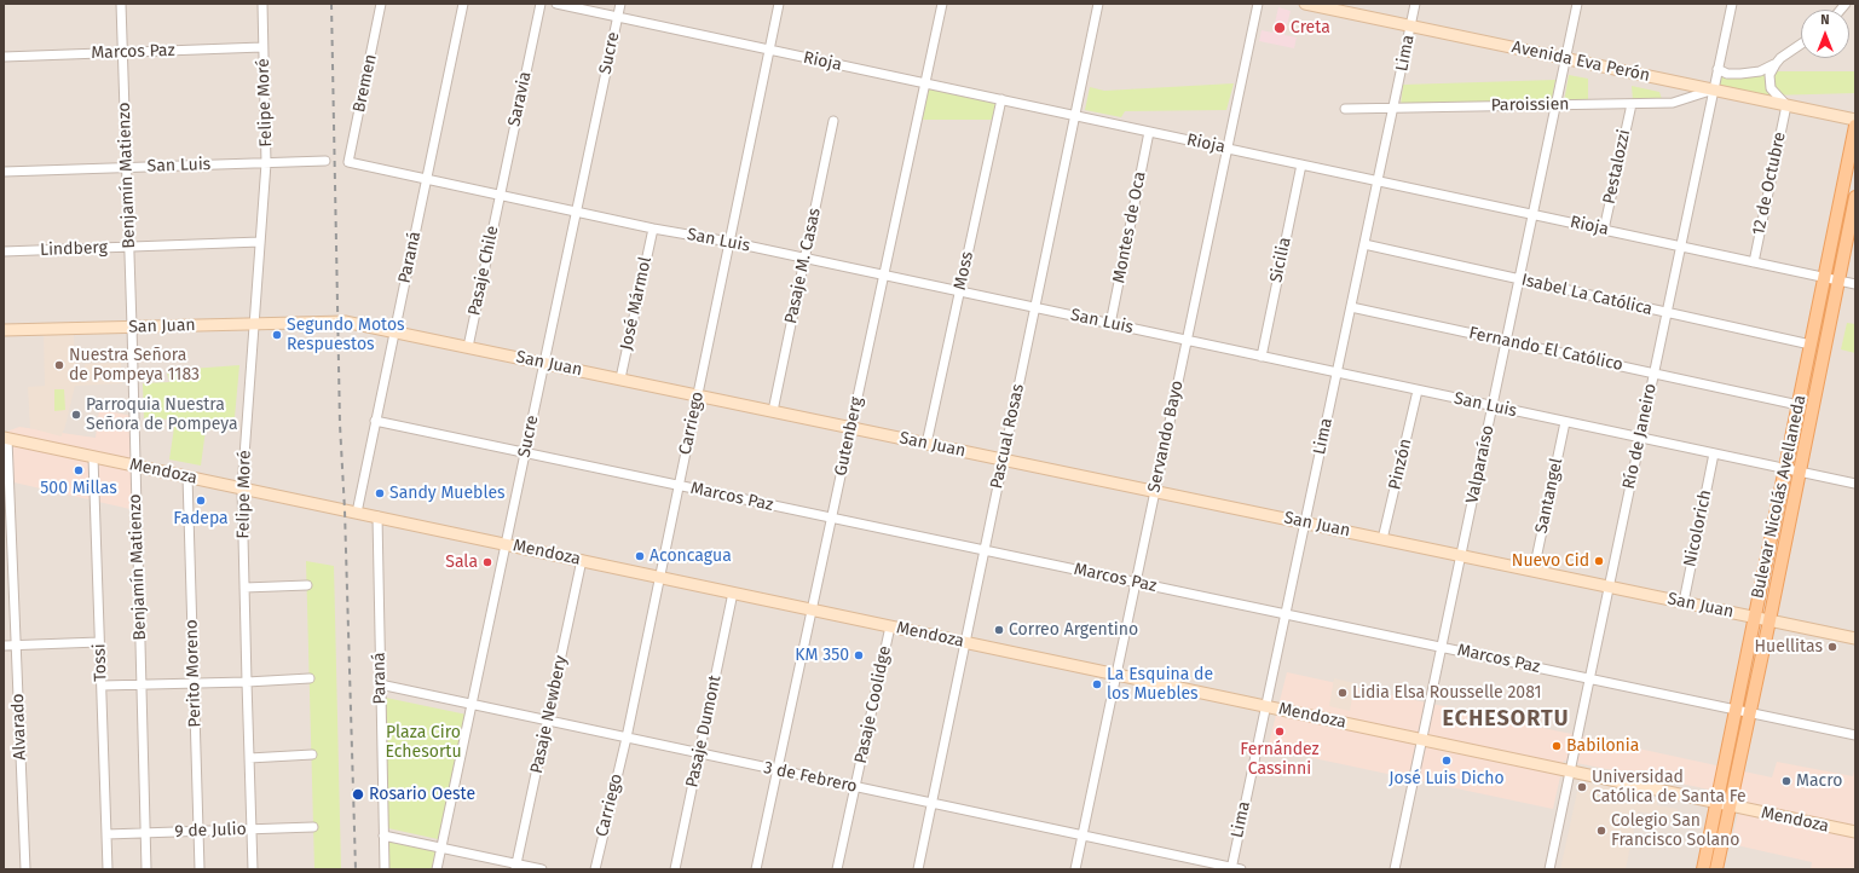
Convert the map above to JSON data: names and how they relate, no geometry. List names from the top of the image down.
{
  "streets": {
    "main road": [
      "Avenida Eva Perón",
      "San Juan",
      "Mendoza",
      "Bulevar Nicolás Avellaneda"
    ],
    "street": [
      "Marcos Paz",
      "Sucre",
      "Lima",
      "Rioja",
      "Bremen",
      "Saravia",
      "Felipe Moré",
      "Paroissien",
      "San Luis",
      "Pestalozzi",
      "Benjamín Matienzo",
      "12 de Octubre",
      "Montes de Oca",
      "Lindberg",
      "Paraná",
      "Sicilia",
      "Pasaje M. Casas",
      "Pasaje Chile",
      "Moss",
      "Isabel La Católica",
      "José Mármol",
      "Fernando El Católico",
      "Carriego",
      "Gutenberg",
      "Pascual Rosas",
      "Servando Bayo",
      "Río de Janeiro",
      "Pinzón",
      "Valparaíso",
      "Santangel",
      "Nicolorich",
      "Tossi",
      "Perito Moreno",
      "Pasaje Coolidge",
      "Pasaje Newbery",
      "Alvarado",
      "Pasaje Dumont",
      "3 de Febrero",
      "9 de Julio"
    ]
  },
  "crossings": [
    ["Marcos Paz", "Sucre"],
    ["Marcos Paz", "Lima"],
    ["Marcos Paz", "Felipe Moré"],
    ["Marcos Paz", "Benjamín Matienzo"],
    ["Marcos Paz", "Paraná"],
    ["Marcos Paz", "Carriego"],
    ["Marcos Paz", "Gutenberg"],
    ["Marcos Paz", "Pascual Rosas"],
    ["Marcos Paz", "Servando Bayo"],
    ["Marcos Paz", "Río de Janeiro"],
    ["Marcos Paz", "Valparaíso"],
    ["Marcos Paz", "Bulevar Nicolás Avellaneda"],
    ["Sucre", "Rioja"],
    ["Sucre", "San Luis"],
    ["Sucre", "San Juan"],
    ["Sucre", "Mendoza"],
    ["Sucre", "3 de Febrero"],
    ["Lima", "Rioja"],
    ["Lima", "Avenida Eva Perón"],
    ["Lima", "Paroissien"],
    ["Lima", "San Luis"],
    ["Lima", "Isabel La Católica"],
    ["Lima", "San Juan"],
    ["Lima", "Fernando El Católico"],
    ["Lima", "Mendoza"],
    ["Lima", "3 de Febrero"],
    ["Rioja", "Pestalozzi"],
    ["Rioja", "12 de Octubre"],
    ["Rioja", "Montes de Oca"],
    ["Rioja", "Sicilia"],
    ["Rioja", "Moss"],
    ["Rioja", "Carriego"],
    ["Rioja", "Gutenberg"],
    ["Rioja", "Pascual Rosas"],
    ["Rioja", "Servando Bayo"],
    ["Rioja", "Río de Janeiro"],
    ["Rioja", "Valparaíso"],
    ["Rioja", "Bulevar Nicolás Avellaneda"],
    ["Avenida Eva Perón", "Paroissien"],
    ["Avenida Eva Perón", "12 de Octubre"],
    ["Avenida Eva Perón", "Río de Janeiro"],
    ["Avenida Eva Perón", "Valparaíso"],
    ["Bremen", "San Luis"],
    ["Saravia", "San Luis"],
    ["Saravia", "Pasaje Chile"],
    ["Felipe Moré", "San Luis"],
    ["Felipe Moré", "Lindberg"],
    ["Felipe Moré", "San Juan"],
    ["Felipe Moré", "Mendoza"],
    ["Felipe Moré", "9 de Julio"],
    ["Paroissien", "Pestalozzi"],
    ["Paroissien", "Río de Janeiro"],
    ["Paroissien", "Valparaíso"],
    ["San Luis", "Benjamín Matienzo"],
    ["San Luis", "Montes de Oca"],
    ["San Luis", "Paraná"],
    ["San Luis", "Sicilia"],
    ["San Luis", "Pasaje M. Casas"],
    ["San Luis", "Pasaje Chile"],
    ["San Luis", "Moss"],
    ["San Luis", "José Mármol"],
    ["San Luis", "Carriego"],
    ["San Luis", "Gutenberg"],
    ["San Luis", "Pascual Rosas"],
    ["San Luis", "Servando Bayo"],
    ["San Luis", "Río de Janeiro"],
    ["San Luis", "Pinzón"],
    ["San Luis", "Valparaíso"],
    ["San Luis", "Santangel"],
    ["San Luis", "Bulevar Nicolás Avellaneda"],
    ["San Luis", "Nicolorich"],
    ["Benjamín Matienzo", "Lindberg"],
    ["Benjamín Matienzo", "San Juan"],
    ["Benjamín Matienzo", "Mendoza"],
    ["Benjamín Matienzo", "9 de Julio"],
    ["Paraná", "San Juan"],
    ["Paraná", "Mendoza"],
    ["Paraná", "3 de Febrero"],
    ["Pasaje M. Casas", "San Juan"],
    ["Pasaje Chile", "San Juan"],
    ["Moss", "San Juan"],
    ["Isabel La Católica", "Río de Janeiro"],
    ["Isabel La Católica", "Valparaíso"],
    ["Isabel La Católica", "Bulevar Nicolás Avellaneda"],
    ["José Mármol", "San Juan"],
    ["San Juan", "Carriego"],
    ["San Juan", "Gutenberg"],
    ["San Juan", "Pascual Rosas"],
    ["San Juan", "Servando Bayo"],
    ["San Juan", "Río de Janeiro"],
    ["San Juan", "Pinzón"],
    ["San Juan", "Valparaíso"],
    ["San Juan", "Santangel"],
    ["San Juan", "Bulevar Nicolás Avellaneda"],
    ["San Juan", "Nicolorich"],
    ["Fernando El Católico", "Río de Janeiro"],
    ["Fernando El Católico", "Valparaíso"],
    ["Fernando El Católico", "Bulevar Nicolás Avellaneda"],
    ["Carriego", "Mendoza"],
    ["Carriego", "3 de Febrero"],
    ["Gutenberg", "Mendoza"],
    ["Gutenberg", "3 de Febrero"],
    ["Pascual Rosas", "Mendoza"],
    ["Pascual Rosas", "3 de Febrero"],
    ["Servando Bayo", "Mendoza"],
    ["Servando Bayo", "3 de Febrero"],
    ["Río de Janeiro", "Mendoza"],
    ["Valparaíso", "Mendoza"],
    ["Mendoza", "Bulevar Nicolás Avellaneda"],
    ["Mendoza", "Tossi"],
    ["Mendoza", "Perito Moreno"],
    ["Mendoza", "Pasaje Coolidge"],
    ["Mendoza", "Pasaje Newbery"],
    ["Mendoza", "Alvarado"],
    ["Mendoza", "Pasaje Dumont"],
    ["Tossi", "9 de Julio"],
    ["Perito Moreno", "9 de Julio"],
    ["Pasaje Coolidge", "3 de Febrero"],
    ["Pasaje Newbery", "3 de Febrero"],
    ["Pasaje Dumont", "3 de Febrero"]
  ],
  "districts": ["ECHESORTU"],
  "parks": ["Plaza Ciro Echesortu"],
  "places": [
    "Creta",
    "Segundo Motos Respuestos",
    "Nuestra Señora de Pompeya 1183",
    "Parroquia Nuestra Señora de Pompeya",
    "500 Millas",
    "Sandy Muebles",
    "Fadepa",
    "Aconcagua",
    "Nuevo Cid",
    "Sala",
    "Correo Argentino",
    "Huellitas",
    "KM 350",
    "La Esquina de los Muebles",
    "Lidia Elsa Rousselle 2081",
    "Fernández Cassinni",
    "Babilonia",
    "José Luis Dicho",
    "Macro",
    "Universidad Católica de Santa Fe",
    "Rosario Oeste",
    "Colegio San Francisco Solano"
  ],
  "north": "top"
}
